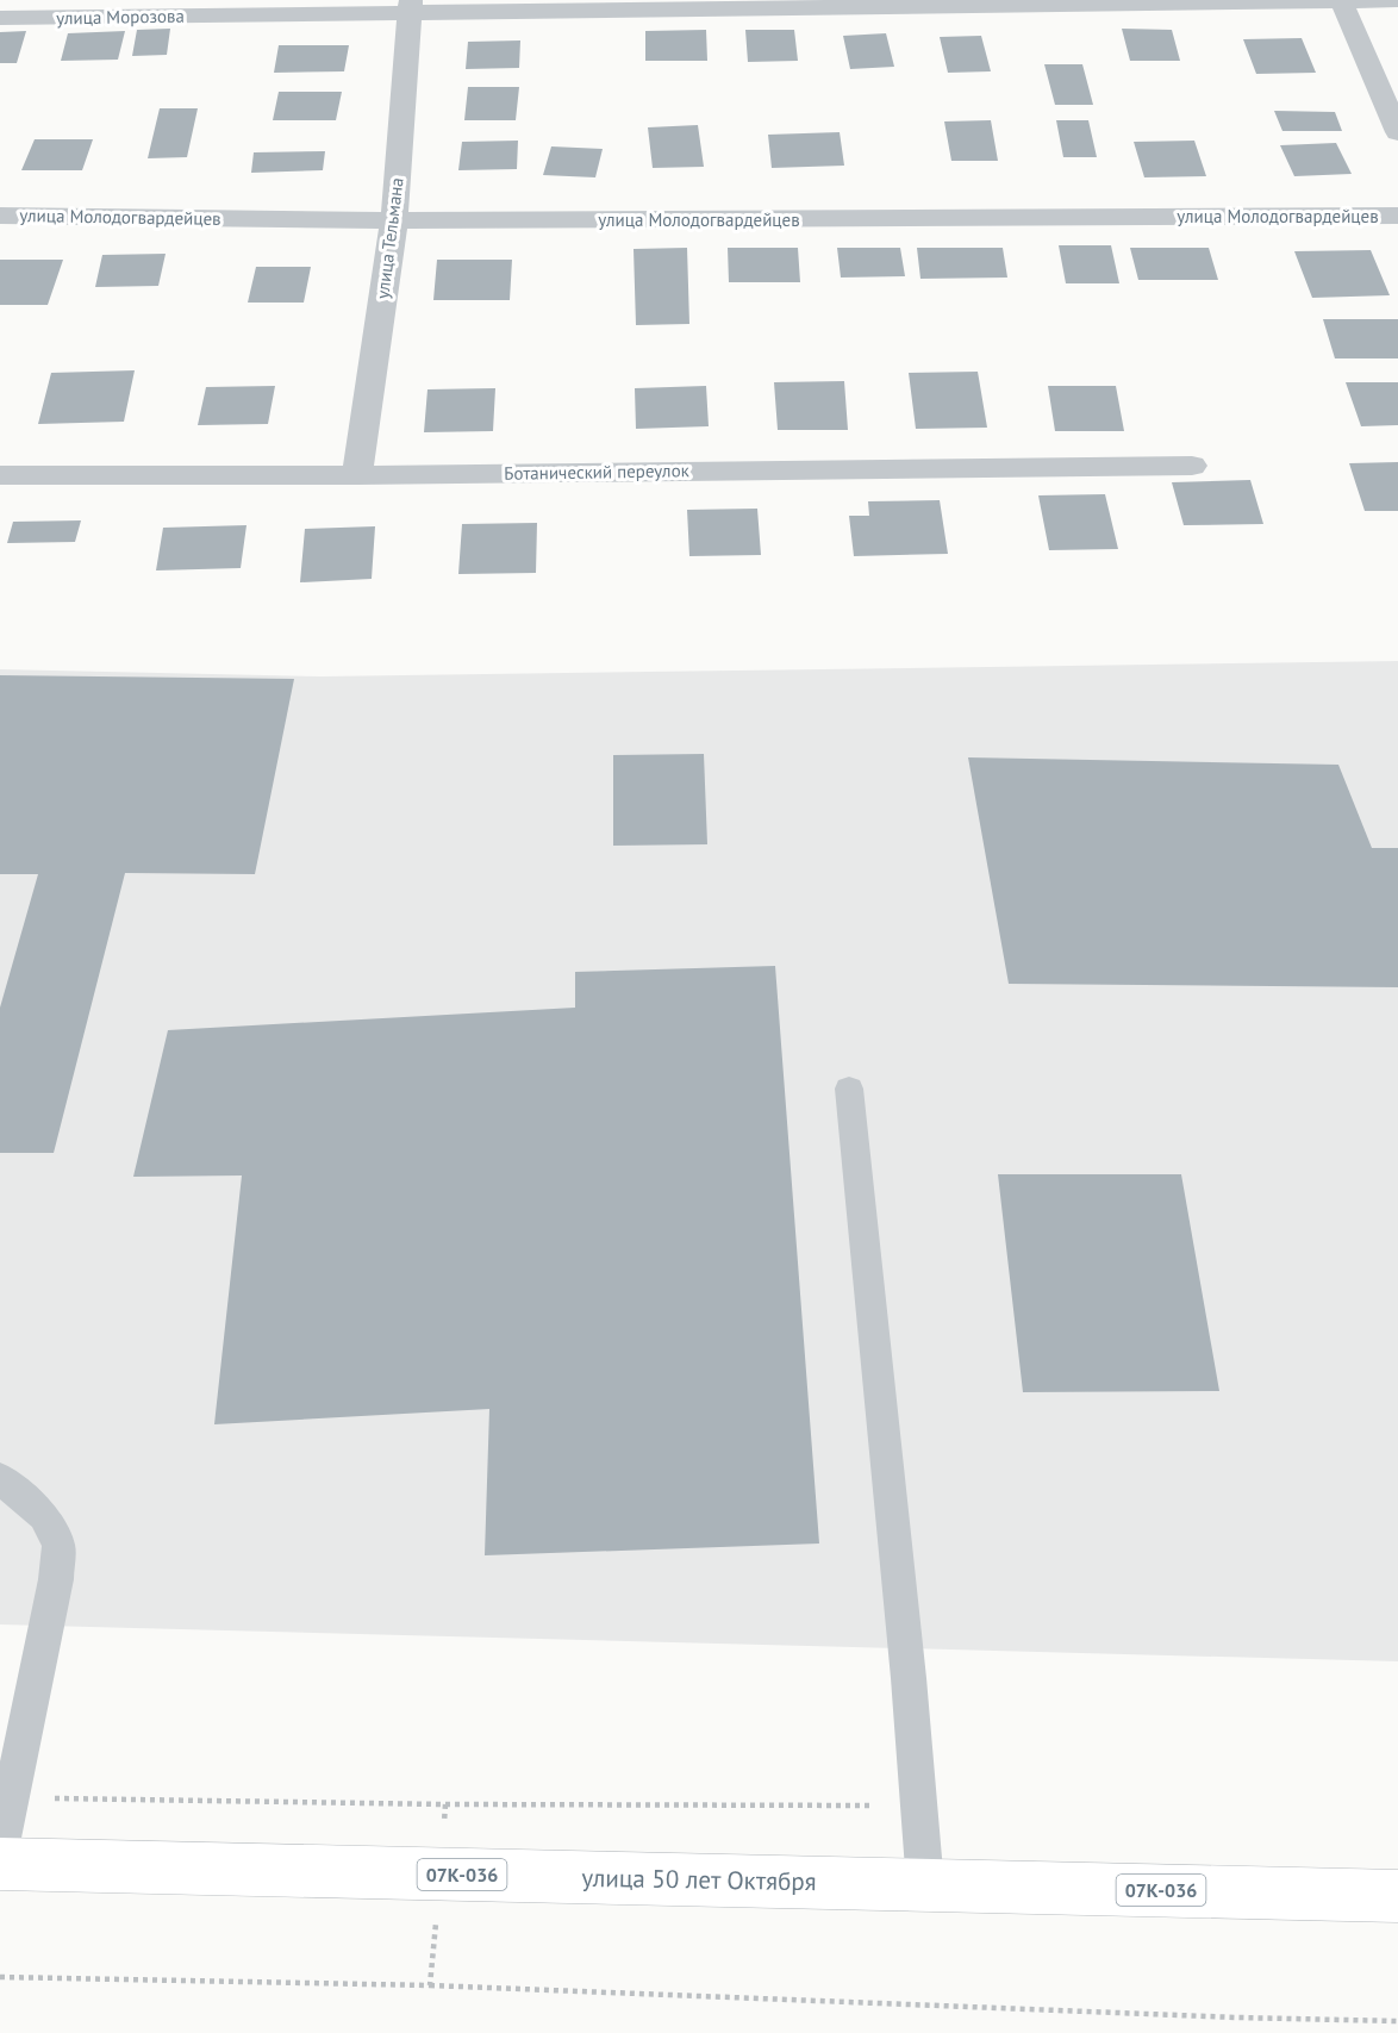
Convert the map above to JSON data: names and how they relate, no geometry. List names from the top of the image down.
{
  "streets": {
    "main road": ["07К-036", "улица 50 лет Октября"],
    "street": [
      "улица Морозова",
      "улица Молодогвардейцев",
      "улица Тельмана",
      "Ботанический переулок"
    ]
  },
  "crossings": [
    ["улица Морозова", "улица Тельмана"],
    ["улица Молодогвардейцев", "улица Тельмана"],
    ["улица Тельмана", "Ботанический переулок"]
  ]
}
